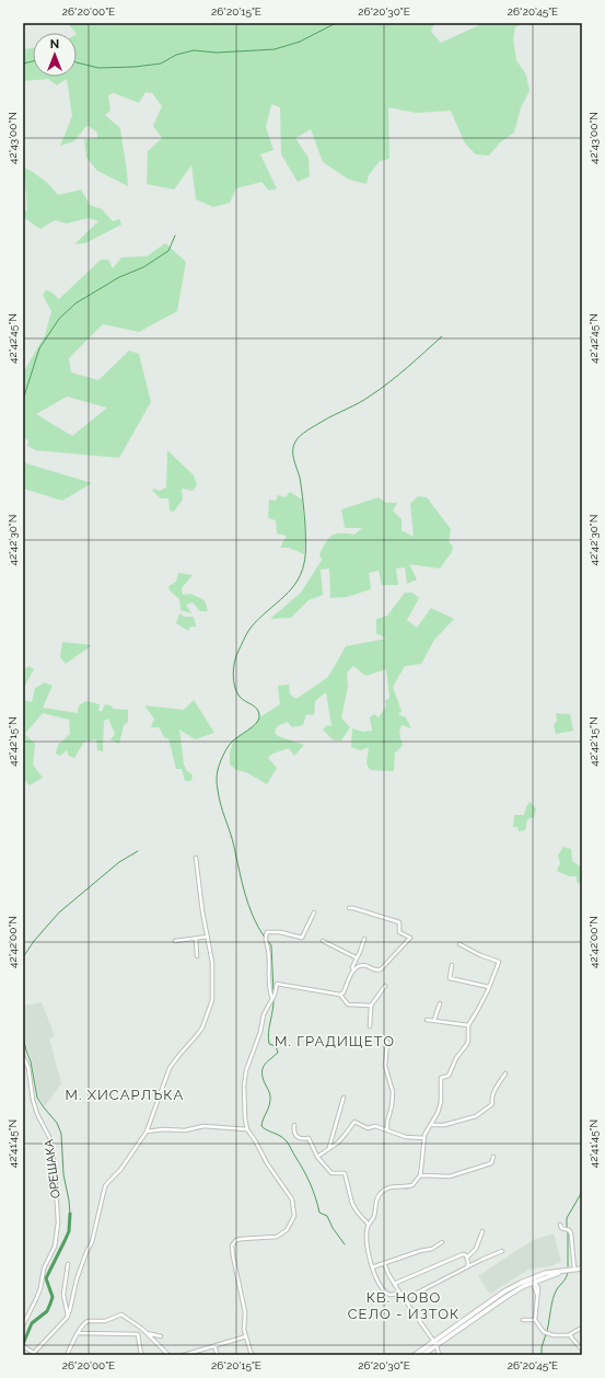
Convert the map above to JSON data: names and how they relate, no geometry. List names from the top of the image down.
{
  "streets": {
    "street": ["ОРЕШАКА"]
  },
  "districts": ["М. ГРАДИЩЕТО", "М. ХИСАРЛЪКА", "КВ. НОВО СЕЛО - ИЗТОК"],
  "north": "top",
  "coordinates": [
    "26°20'00\"E",
    "26°20'15\"E",
    "26°20'30\"E",
    "26°20'45\"E",
    "42°43'00\"N",
    "42°42'45\"N",
    "42°42'30\"N",
    "42°42'15\"N",
    "42°42'00\"N",
    "42°41'45\"N"
  ]
}
